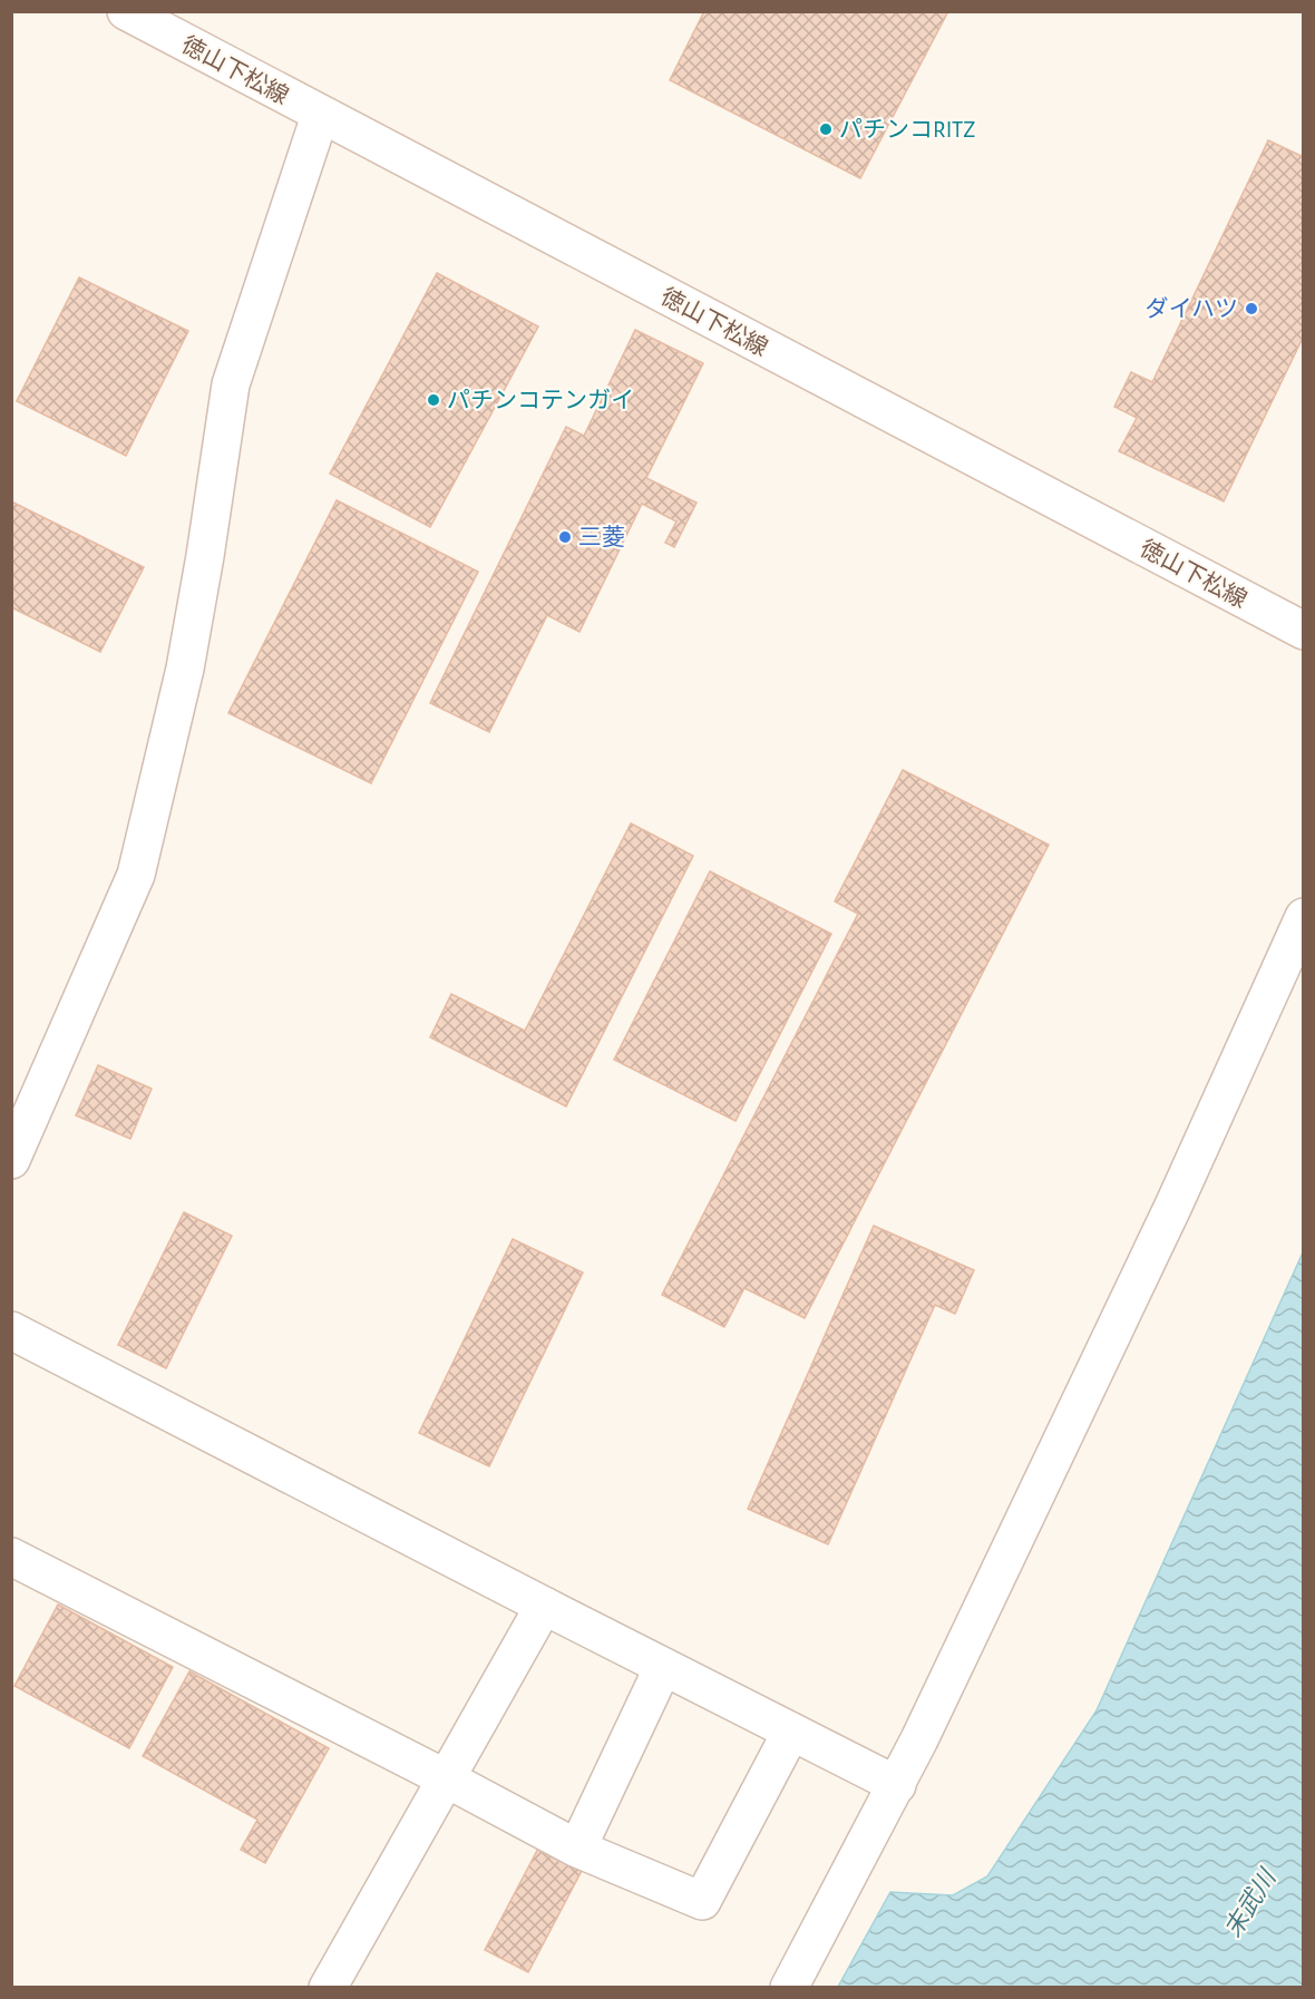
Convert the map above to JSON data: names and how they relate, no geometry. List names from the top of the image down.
{
  "streets": {
    "street": ["徳山下松線"]
  },
  "water": ["末武川"],
  "places": [
    "パチンコRITZ",
    "ダイハツ",
    "パチンコテンガイ",
    "三菱"
  ]
}
